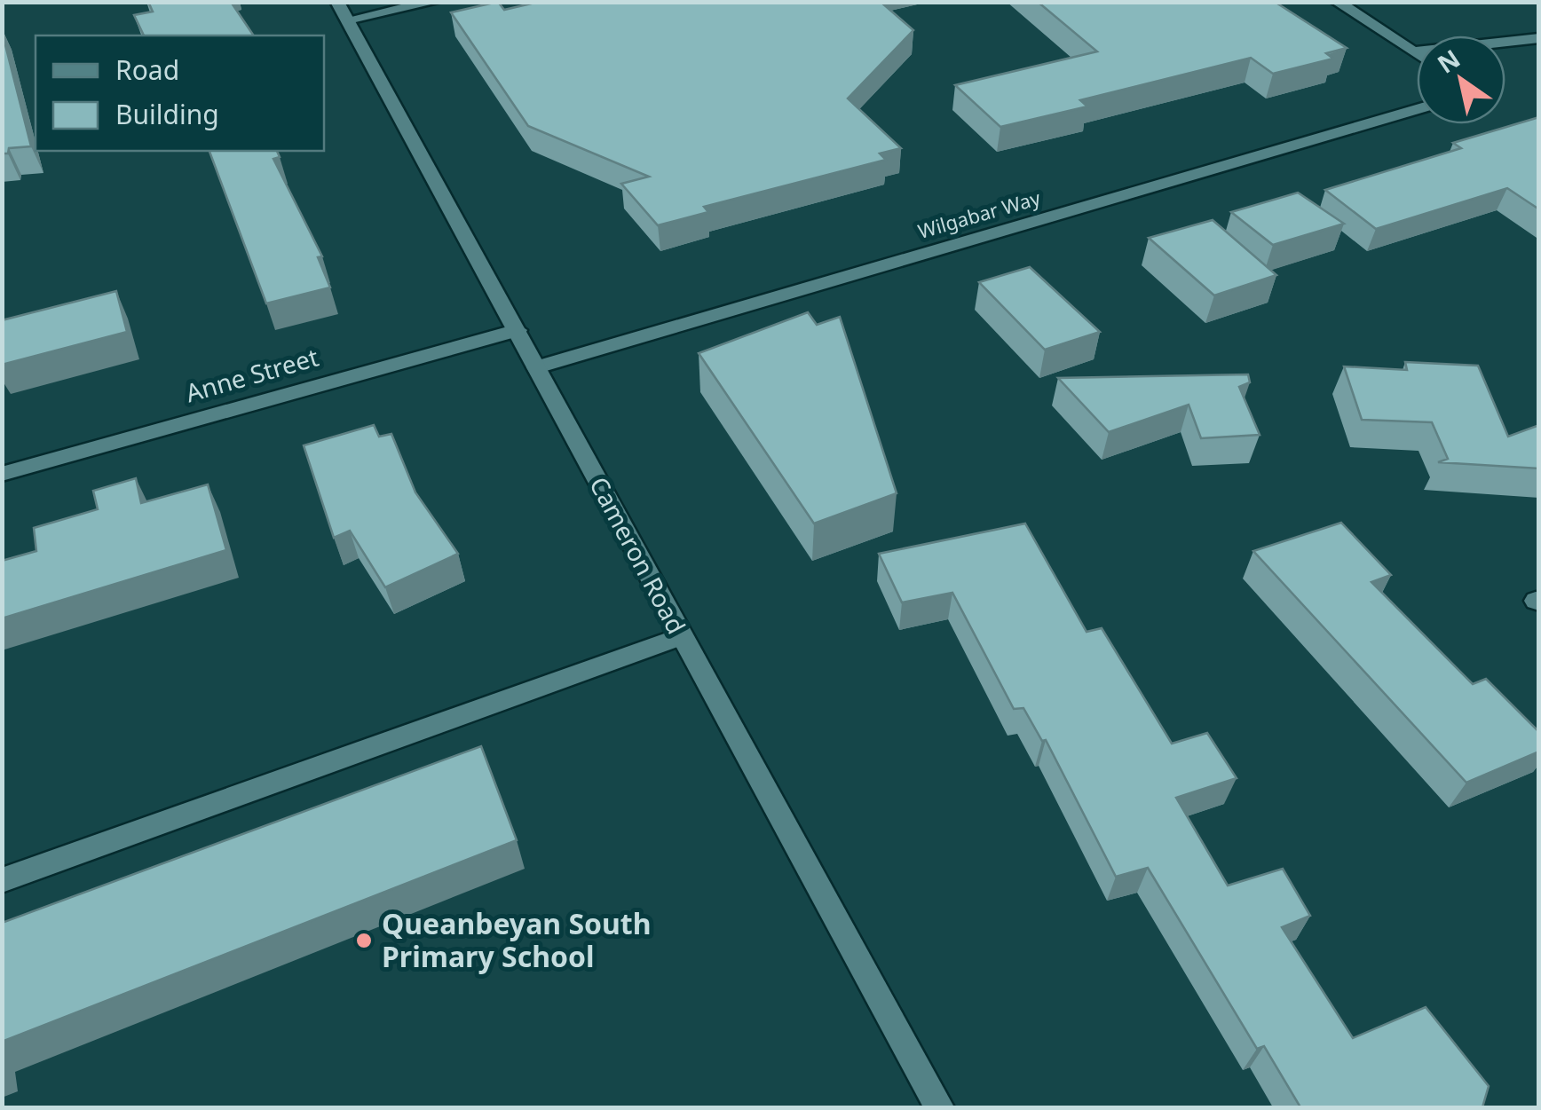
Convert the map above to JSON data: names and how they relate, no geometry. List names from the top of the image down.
{
  "streets": {
    "street": ["Wilgabar Way", "Anne Street", "Cameron Road"]
  },
  "crossings": [
    ["Wilgabar Way", "Cameron Road"],
    ["Anne Street", "Cameron Road"]
  ],
  "places": ["Queanbeyan South Primary School"],
  "legend": ["Road", "Building"],
  "north": "top left"
}
